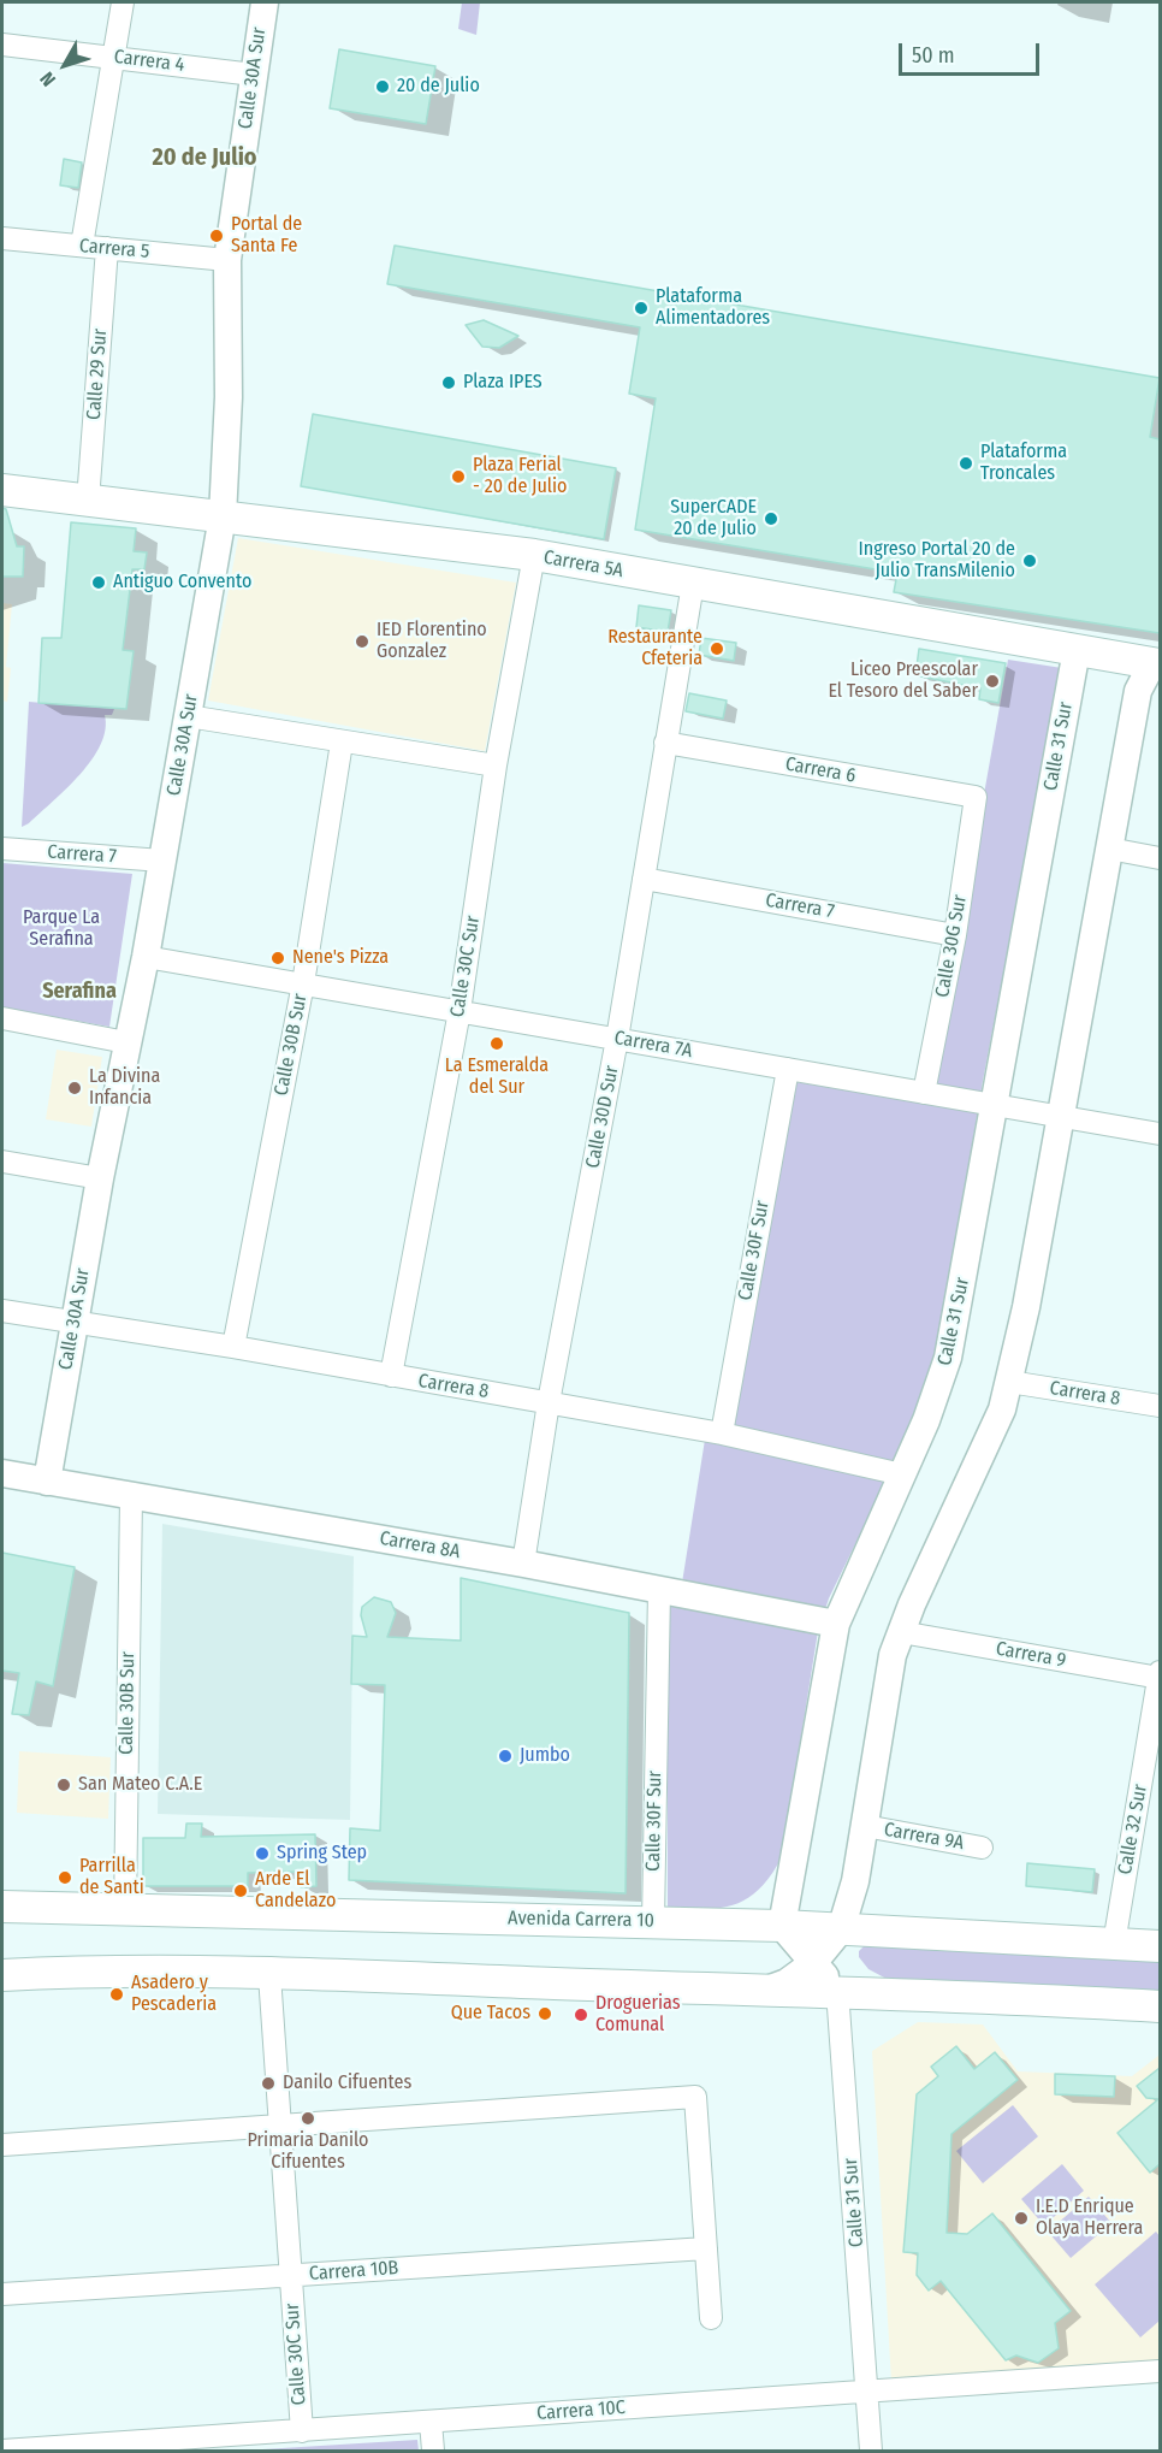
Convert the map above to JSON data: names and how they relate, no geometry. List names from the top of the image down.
{
  "streets": {
    "main road": ["Carrera 5A", "Avenida Carrera 10"],
    "street": [
      "Carrera 4",
      "Calle 30A Sur",
      "Carrera 5",
      "Calle 29 Sur",
      "Calle 31 Sur",
      "Carrera 6",
      "Carrera 7",
      "Calle 30G Sur",
      "Calle 30C Sur",
      "Calle 30B Sur",
      "Carrera 7A",
      "Calle 30D Sur",
      "Calle 30F Sur",
      "Carrera 8",
      "Carrera 8A",
      "Carrera 9",
      "Calle 32 Sur",
      "Carrera 9A",
      "Carrera 10B",
      "Carrera 10C"
    ]
  },
  "crossings": [
    ["Carrera 4", "Calle 30A Sur"],
    ["Calle 30A Sur", "Carrera 5"],
    ["Calle 30A Sur", "Carrera 5A"],
    ["Calle 30A Sur", "Carrera 7"],
    ["Calle 30A Sur", "Carrera 7A"],
    ["Calle 30A Sur", "Carrera 8"],
    ["Calle 30A Sur", "Carrera 8A"],
    ["Carrera 5", "Calle 29 Sur"],
    ["Calle 29 Sur", "Carrera 5A"],
    ["Carrera 5A", "Calle 31 Sur"],
    ["Carrera 5A", "Calle 30C Sur"],
    ["Carrera 5A", "Calle 30D Sur"],
    ["Calle 31 Sur", "Carrera 7A"],
    ["Calle 31 Sur", "Carrera 8"],
    ["Calle 31 Sur", "Carrera 8A"],
    ["Calle 31 Sur", "Avenida Carrera 10"],
    ["Calle 31 Sur", "Carrera 10C"],
    ["Carrera 6", "Calle 30G Sur"],
    ["Carrera 6", "Calle 30D Sur"],
    ["Carrera 7", "Calle 30G Sur"],
    ["Carrera 7", "Calle 30D Sur"],
    ["Calle 30G Sur", "Carrera 7A"],
    ["Calle 30C Sur", "Carrera 7A"],
    ["Calle 30C Sur", "Carrera 8"],
    ["Calle 30C Sur", "Carrera 10B"],
    ["Calle 30C Sur", "Carrera 10C"],
    ["Calle 30B Sur", "Carrera 7A"],
    ["Calle 30B Sur", "Carrera 8"],
    ["Calle 30B Sur", "Carrera 8A"],
    ["Calle 30B Sur", "Avenida Carrera 10"],
    ["Carrera 7A", "Calle 30D Sur"],
    ["Carrera 7A", "Calle 30F Sur"],
    ["Calle 30D Sur", "Carrera 8"],
    ["Calle 30D Sur", "Carrera 8A"],
    ["Calle 30F Sur", "Carrera 8"],
    ["Calle 30F Sur", "Carrera 8A"],
    ["Calle 30F Sur", "Avenida Carrera 10"],
    ["Carrera 9", "Calle 32 Sur"],
    ["Calle 32 Sur", "Avenida Carrera 10"]
  ],
  "districts": ["20 de Julio", "Serafina"],
  "parks": ["Parque La Serafina"],
  "places": [
    "20 de Julio",
    "Portal de Santa Fe",
    "Plataforma Alimentadores",
    "Plaza IPES",
    "Plataforma Troncales",
    "Plaza Ferial - 20 de Julio",
    "SuperCADE 20 de Julio",
    "Ingreso Portal 20 de Julio TransMilenio",
    "Antiguo Convento",
    "IED Florentino Gonzalez",
    "Restaurante Cfeteria",
    "Liceo Preescolar El Tesoro del Saber",
    "Nene's Pizza",
    "La Esmeralda del Sur",
    "La Divina Infancia",
    "Jumbo",
    "San Mateo C.A.E",
    "Spring Step",
    "Parrilla de Santi",
    "Arde El Candelazo",
    "Asadero y Pescaderia",
    "Que Tacos",
    "Droguerias Comunal",
    "Danilo Cifuentes",
    "Primaria Danilo Cifuentes",
    "I.E.D Enrique Olaya Herrera"
  ],
  "scale_bar": "50 m",
  "north": "bottom left"
}
